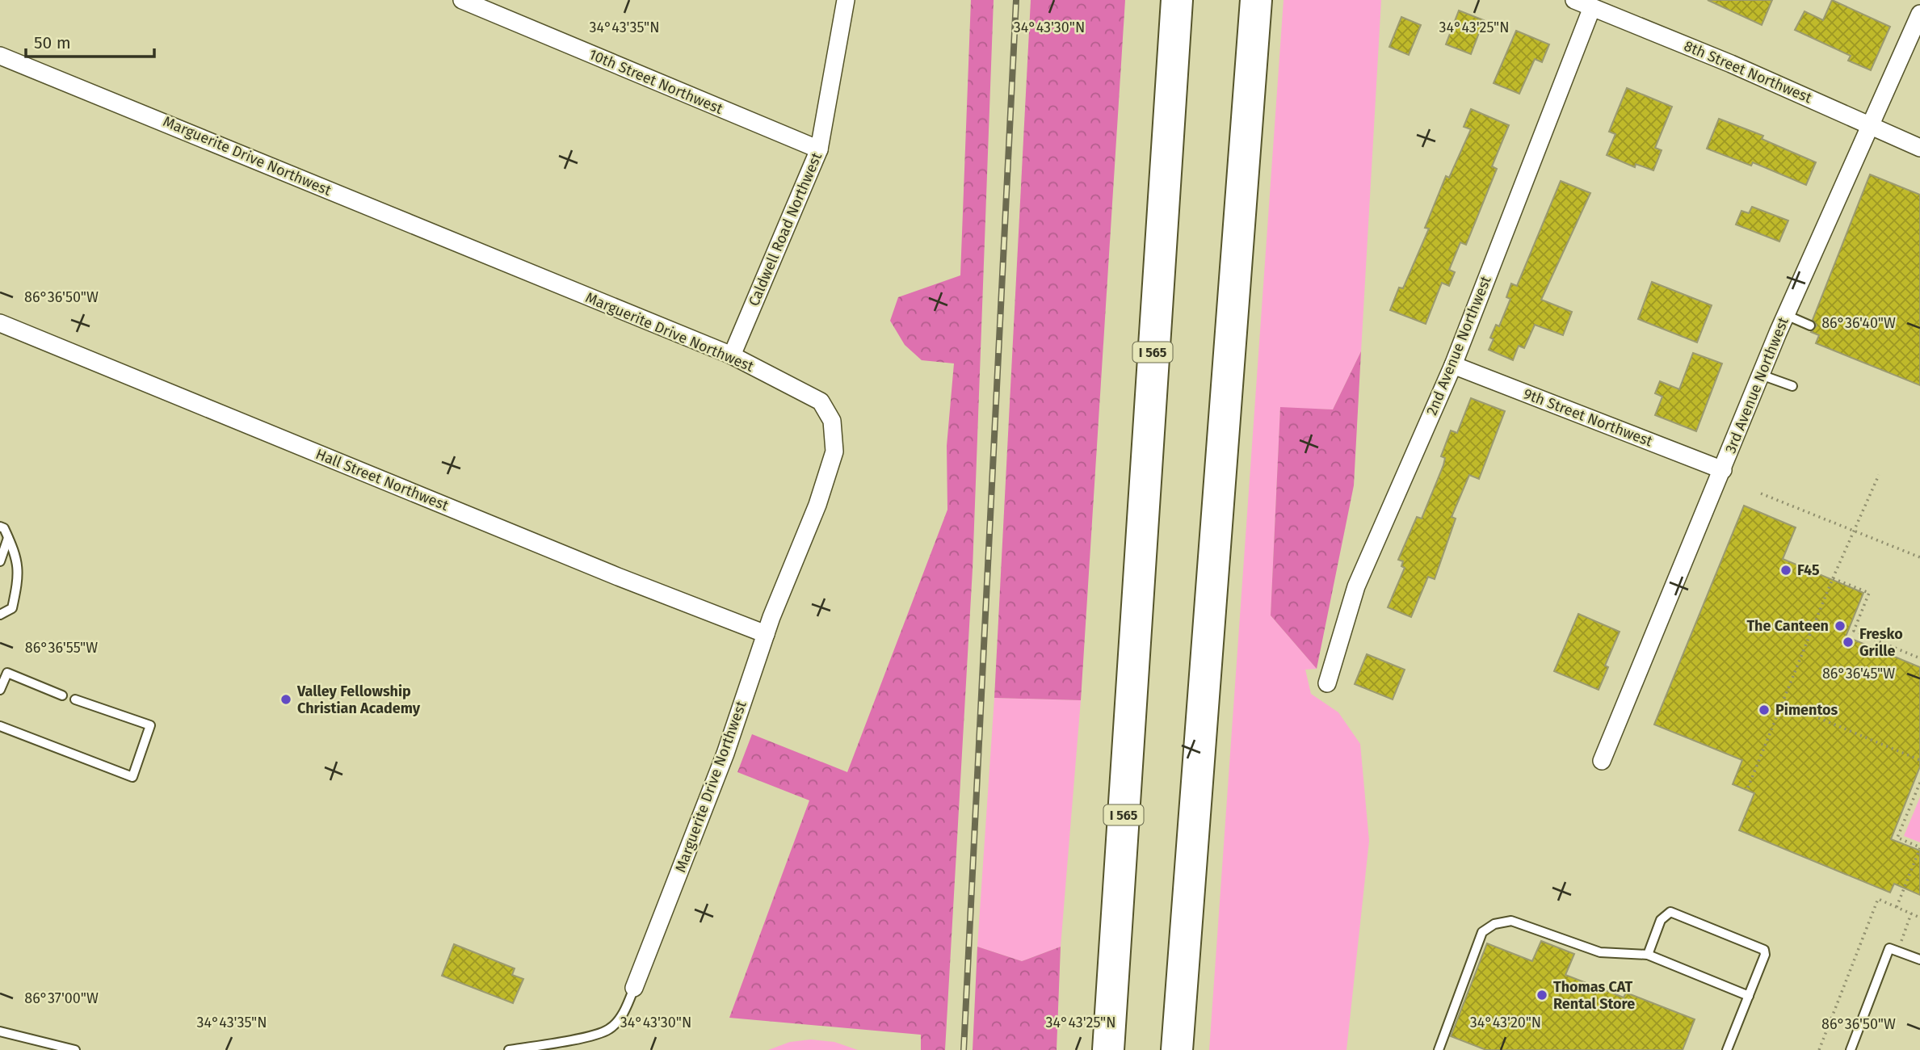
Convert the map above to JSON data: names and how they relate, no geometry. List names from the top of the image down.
{
  "streets": {
    "highway": ["I 565"],
    "street": [
      "8th Street Northwest",
      "10th Street Northwest",
      "Marguerite Drive Northwest",
      "Caldwell Road Northwest",
      "2nd Avenue Northwest",
      "3rd Avenue Northwest",
      "9th Street Northwest",
      "Hall Street Northwest"
    ]
  },
  "crossings": [
    ["8th Street Northwest", "2nd Avenue Northwest"],
    ["8th Street Northwest", "3rd Avenue Northwest"],
    ["10th Street Northwest", "Caldwell Road Northwest"],
    ["Marguerite Drive Northwest", "Caldwell Road Northwest"],
    ["Marguerite Drive Northwest", "Hall Street Northwest"],
    ["2nd Avenue Northwest", "9th Street Northwest"],
    ["3rd Avenue Northwest", "9th Street Northwest"]
  ],
  "places": [
    "F45",
    "The Canteen",
    "Fresko Grille",
    "Valley Fellowship Christian Academy",
    "Pimentos",
    "Thomas CAT Rental Store"
  ],
  "scale_bar": "50 m",
  "coordinates": [
    "34°43'35\"N",
    "34°43'30\"N",
    "34°43'25\"N",
    "86°36'50\"W",
    "86°36'40\"W",
    "86°36'55\"W",
    "86°36'45\"W",
    "86°37'00\"W",
    "34°43'20\"N"
  ]
}
